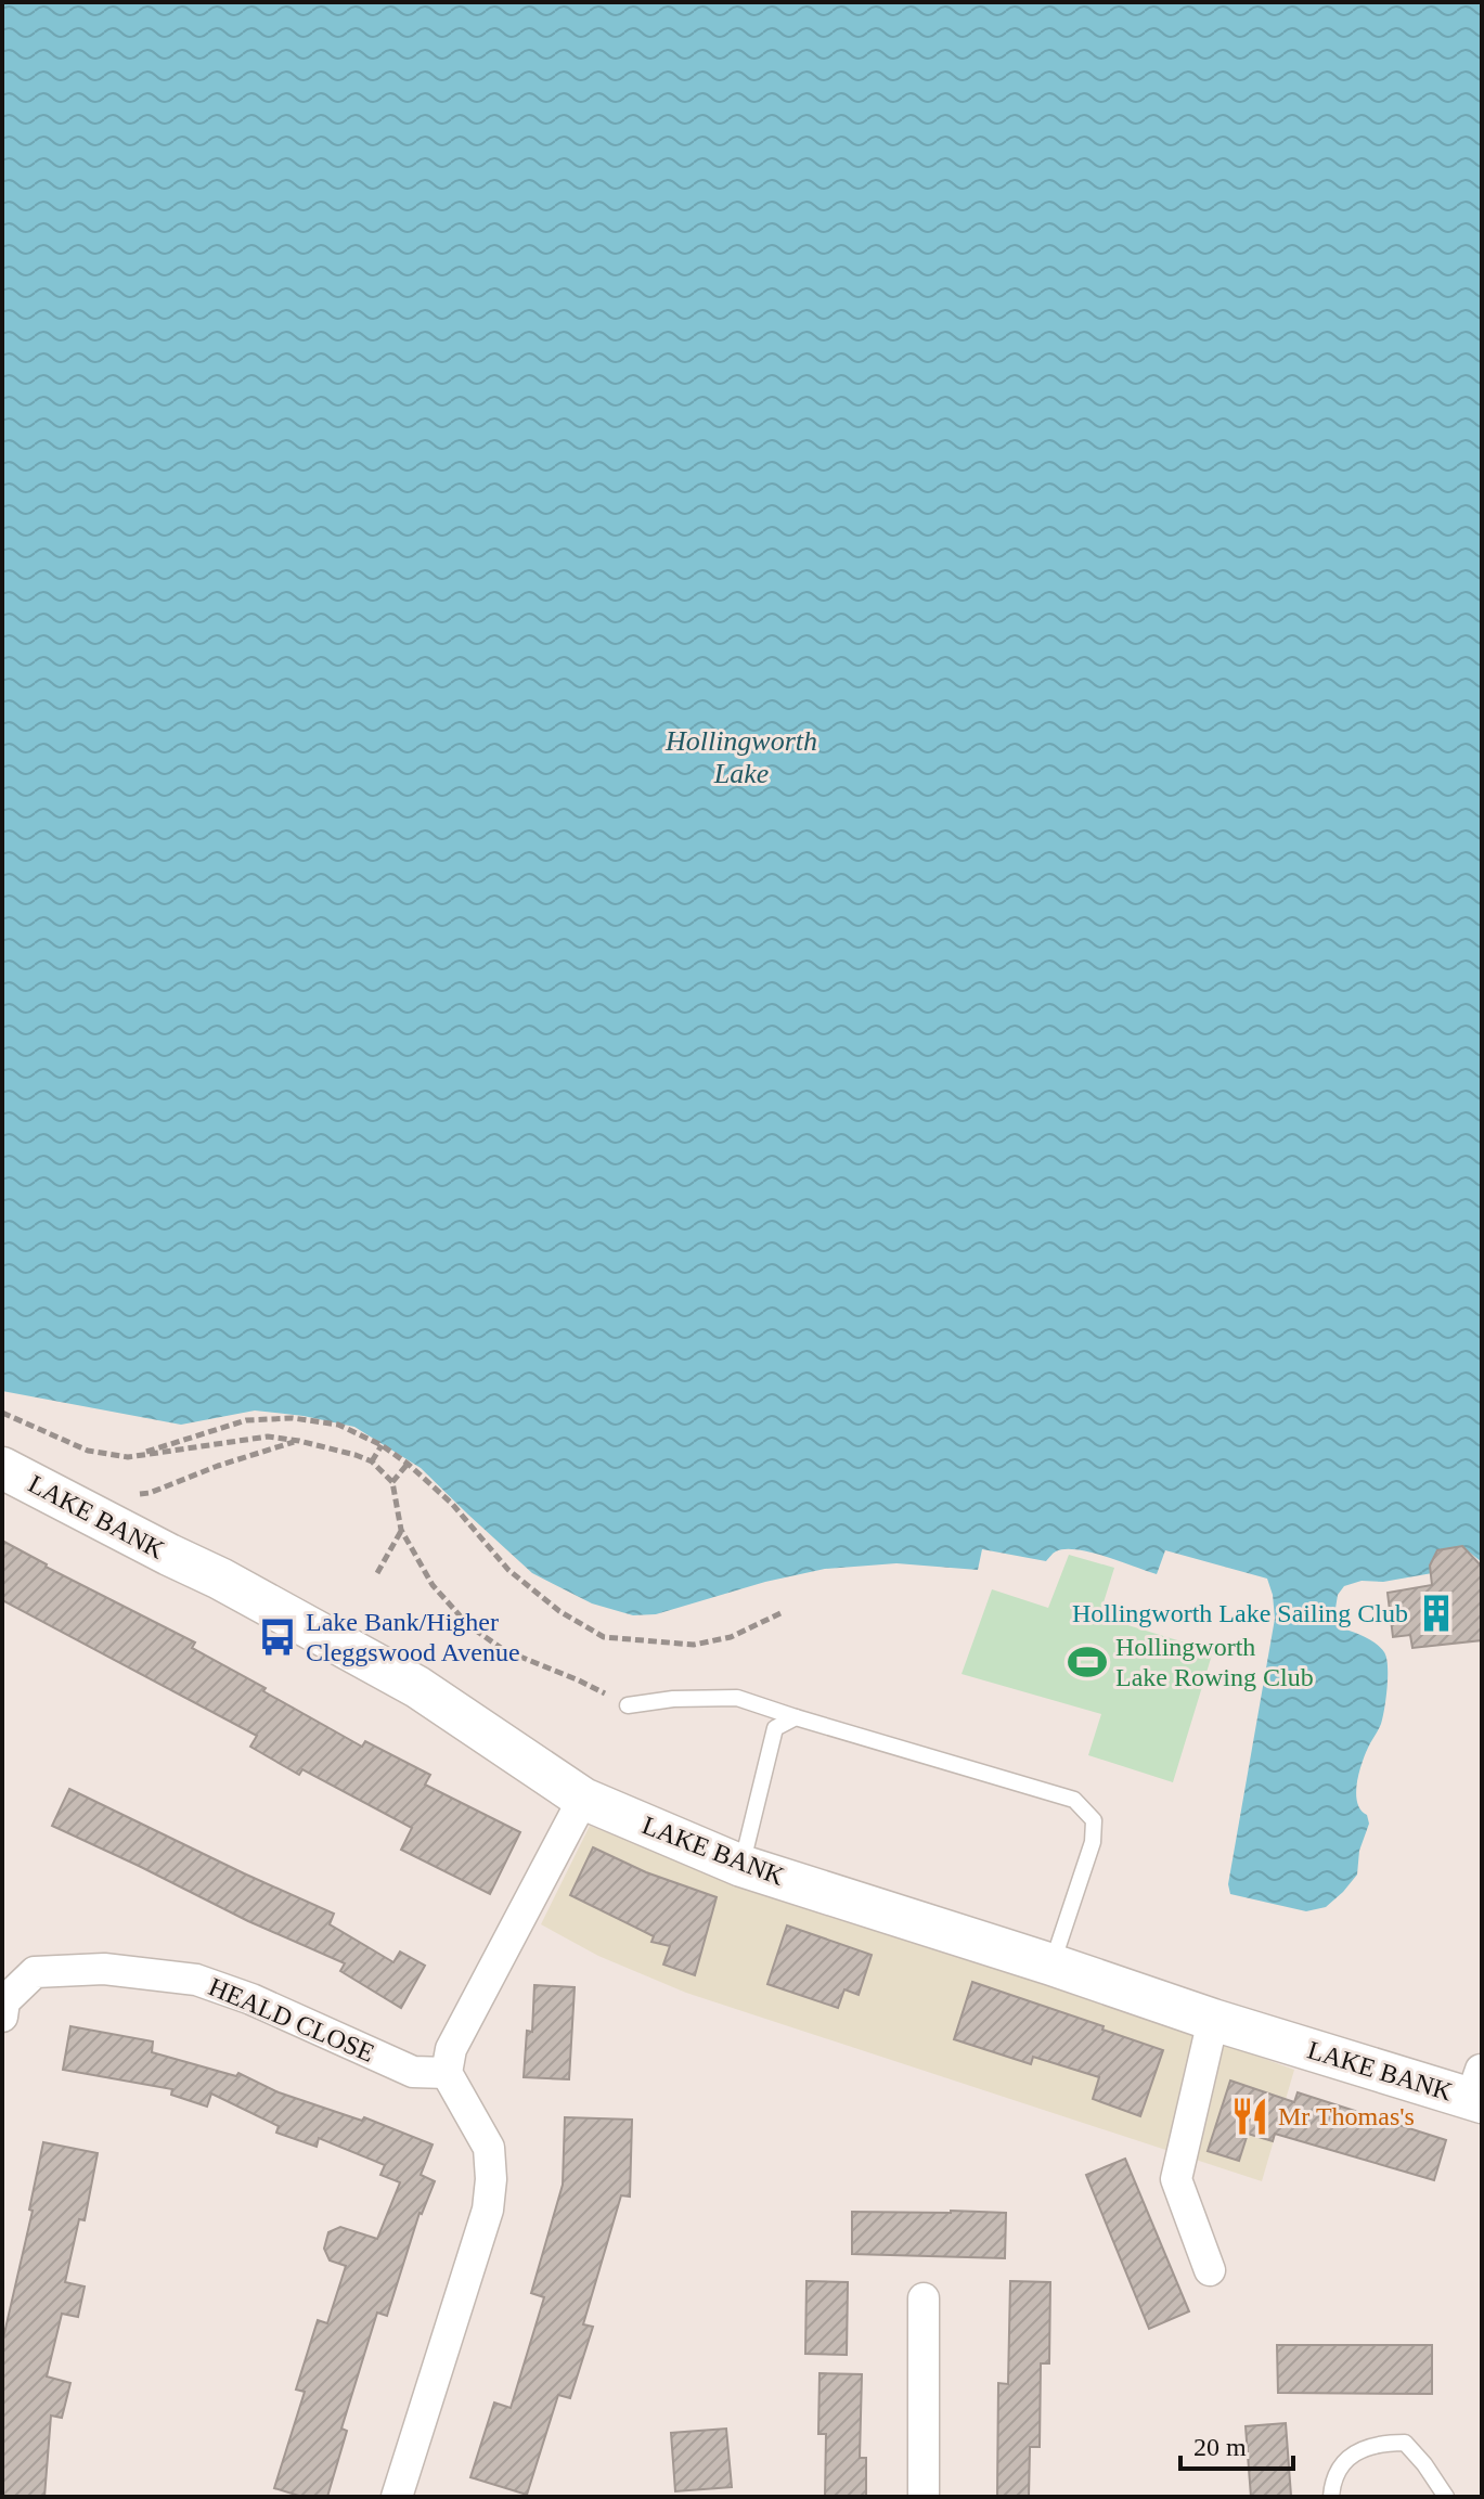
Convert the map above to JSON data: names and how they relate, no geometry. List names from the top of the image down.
{
  "streets": {
    "main road": ["LAKE BANK"],
    "street": ["HEALD CLOSE"]
  },
  "water": ["Hollingworth Lake"],
  "places": {
    "building": ["Hollingworth Lake Sailing Club"],
    "bus stop": ["Lake Bank/Higher Cleggswood Avenue"],
    "sports": ["Hollingworth Lake Rowing Club"],
    "restaurant": ["Mr Thomas's"]
  },
  "scale_bar": "20 m"
}
